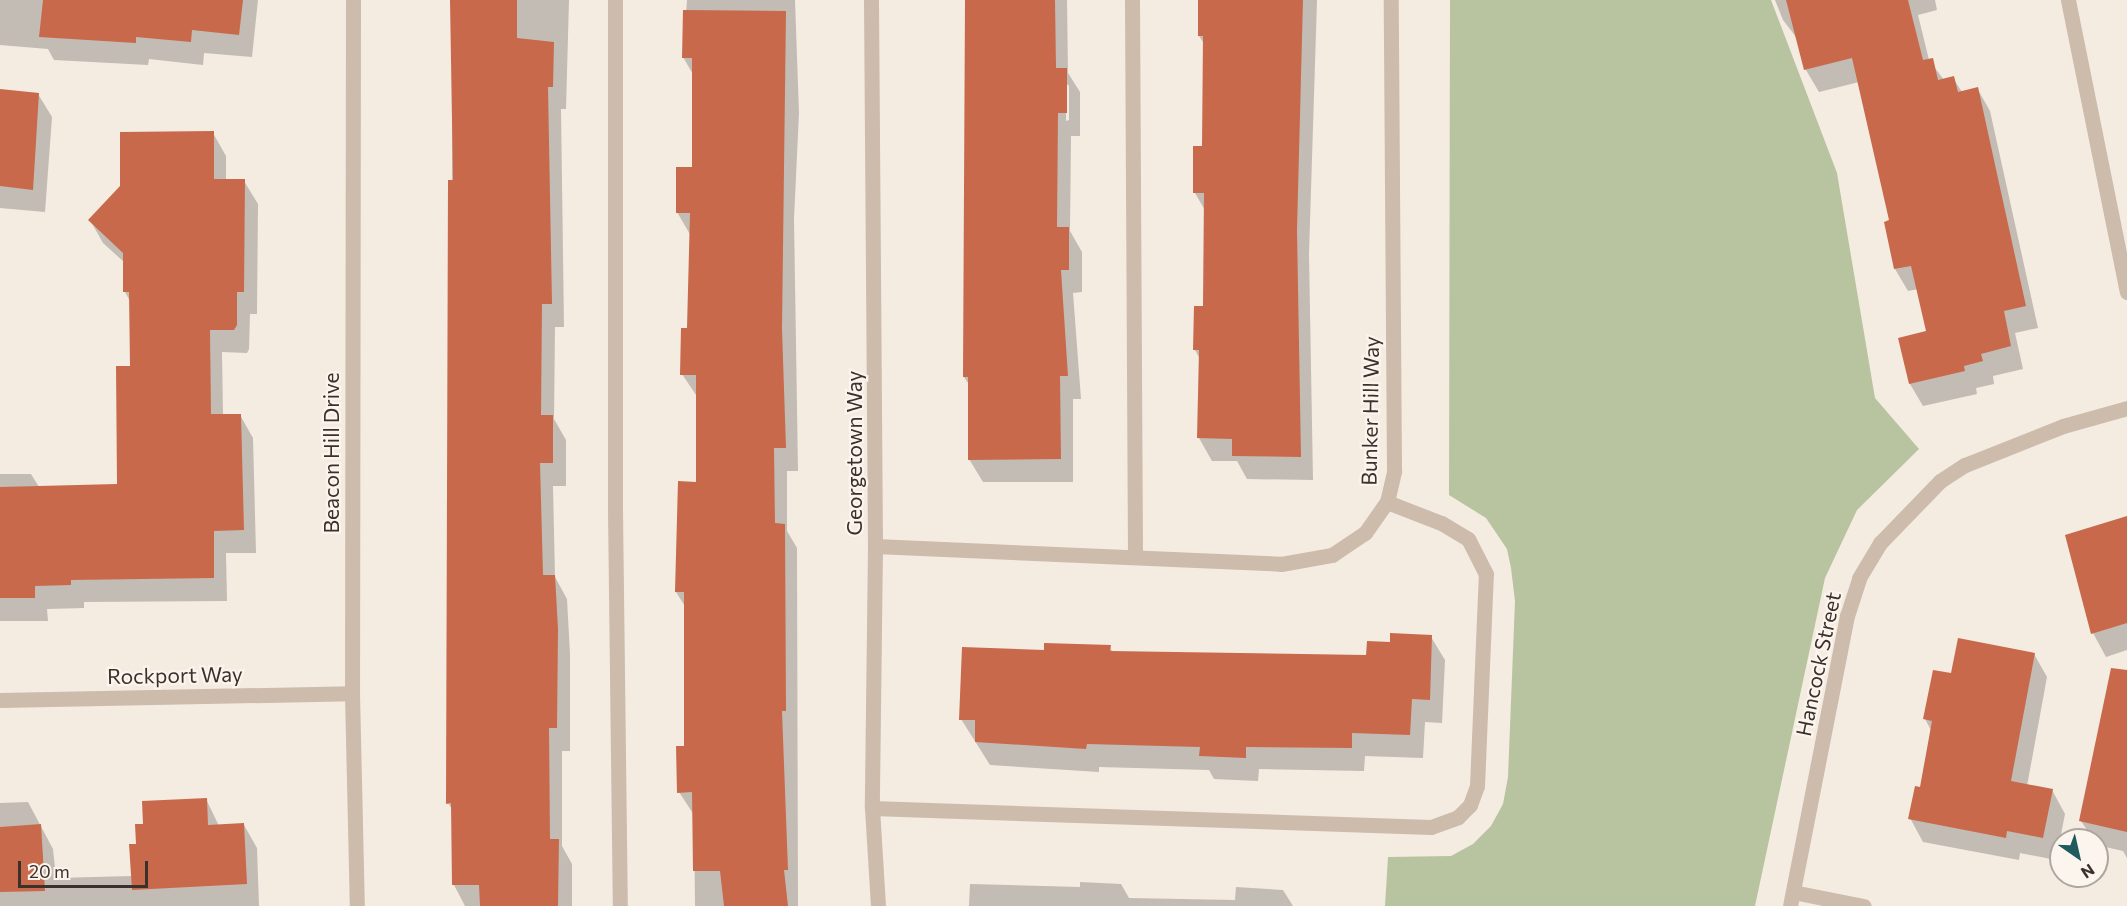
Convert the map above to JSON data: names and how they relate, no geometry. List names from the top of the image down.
{
  "streets": {
    "street": [
      "Bunker Hill Way",
      "Beacon Hill Drive",
      "Georgetown Way",
      "Hancock Street",
      "Rockport Way"
    ]
  },
  "crossings": [
    ["Bunker Hill Way", "Georgetown Way"],
    ["Beacon Hill Drive", "Rockport Way"]
  ],
  "scale_bar": "20 m",
  "north": "bottom right"
}
